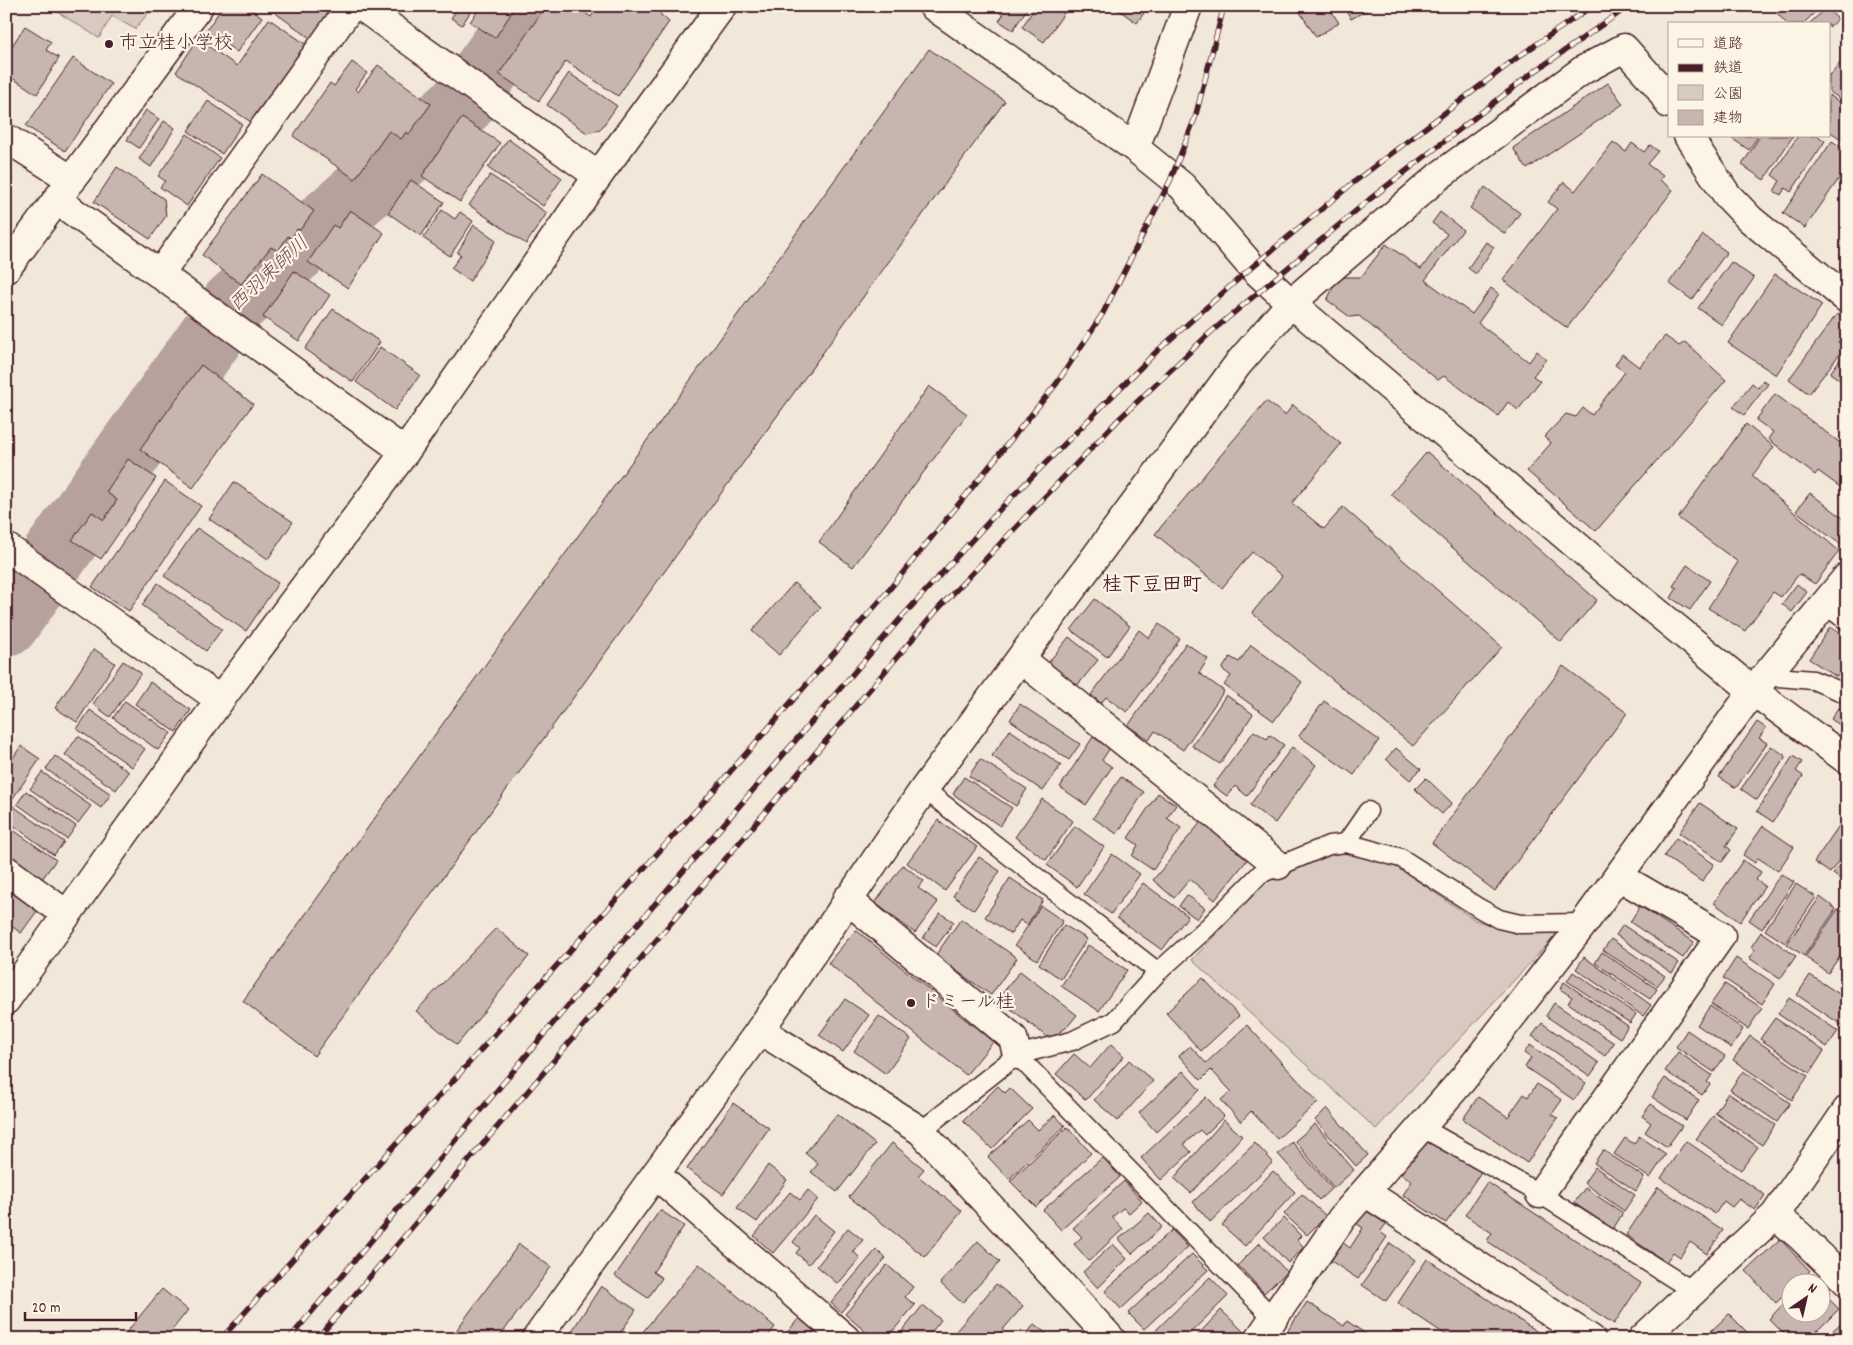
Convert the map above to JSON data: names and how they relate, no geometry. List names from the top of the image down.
{
  "districts": ["桂下豆田町"],
  "water": ["西羽束師川"],
  "places": ["市立桂小学校", "ドミール桂"],
  "legend": [
    "道路",
    "鉄道",
    "公園",
    "建物"
  ],
  "scale_bar": "20 m",
  "north": "top right"
}
